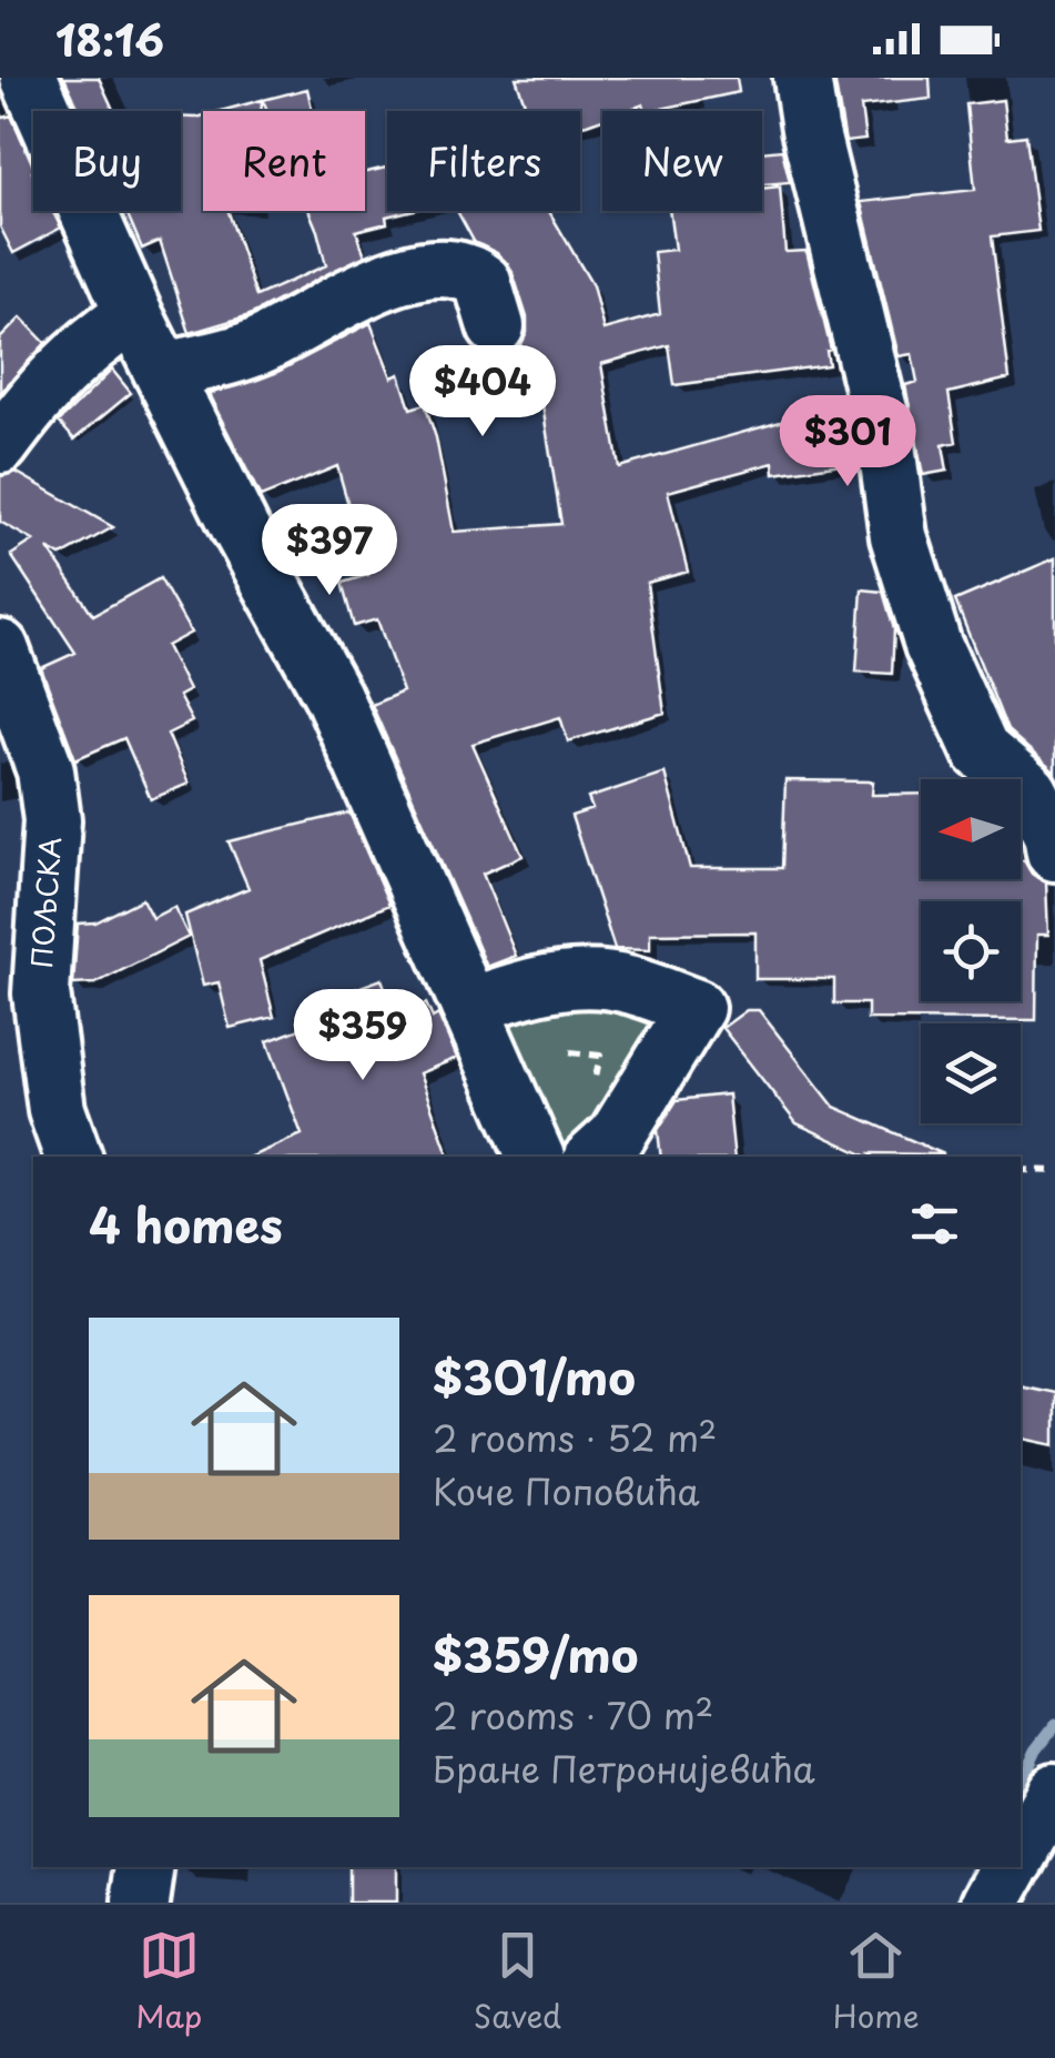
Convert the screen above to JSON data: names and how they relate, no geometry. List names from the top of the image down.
{
  "streets": {
    "street": ["ПОЉСКА"]
  },
  "north": "left",
  "page": {
    "status": "18:16",
    "chip": [
      "Buy",
      "Rent",
      "Filters",
      "New"
    ],
    "price": [
      "$404",
      "$301",
      "$397",
      "$359"
    ],
    "heading": "4 homes",
    "list": [
      {
        "name": "$301/mo",
        "note": "2 rooms · 52 m² · Коче Поповића"
      },
      {
        "name": "$359/mo",
        "note": "2 rooms · 70 m² · Бране Петронијевића"
      }
    ],
    "tabs": ["Map", "Saved", "Home"]
  }
}
